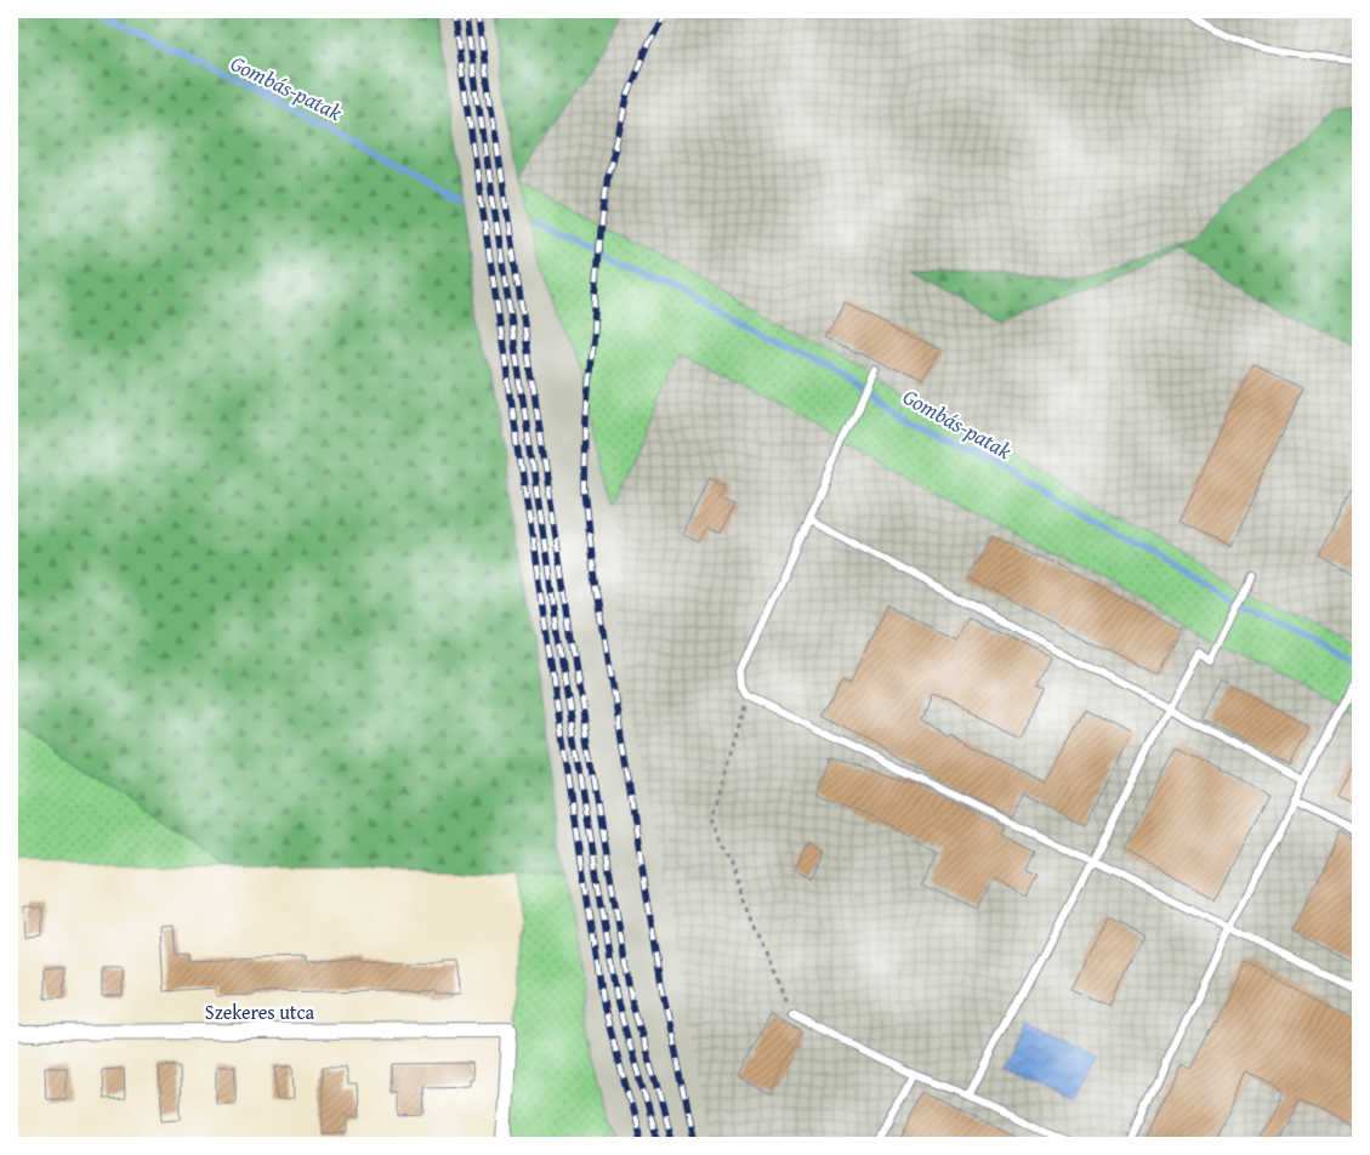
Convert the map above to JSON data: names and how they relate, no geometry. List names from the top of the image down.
{
  "streets": {
    "street": ["Szekeres utca"]
  },
  "water": ["Gombás-patak"]
}
